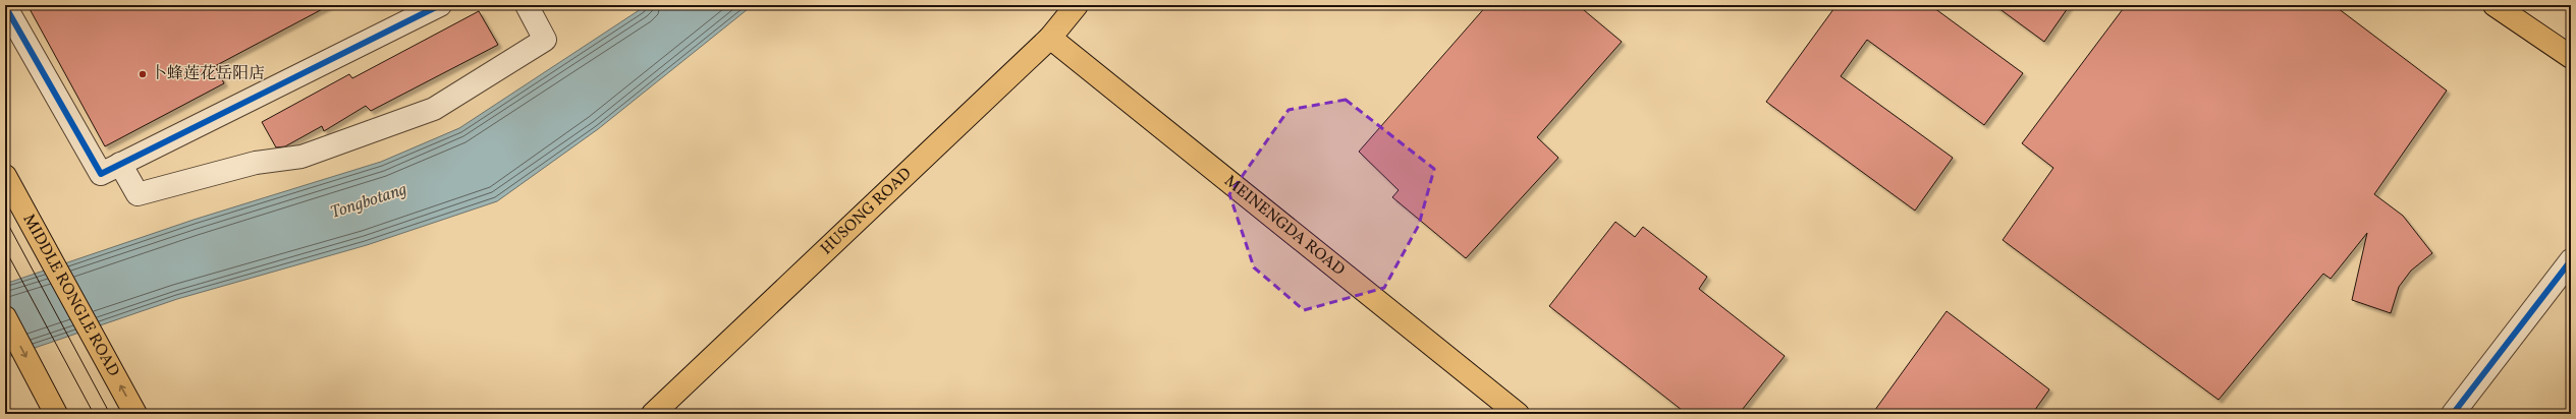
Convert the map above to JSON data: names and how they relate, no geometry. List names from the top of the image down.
{
  "streets": {
    "main road": ["HUSONG ROAD", "MEINENGDA ROAD", "MIDDLE RONGLE ROAD"]
  },
  "crossings": [
    ["HUSONG ROAD", "MEINENGDA ROAD"]
  ],
  "water": ["Tongbotang"],
  "places": ["卜蜂莲花岳阳店"]
}
